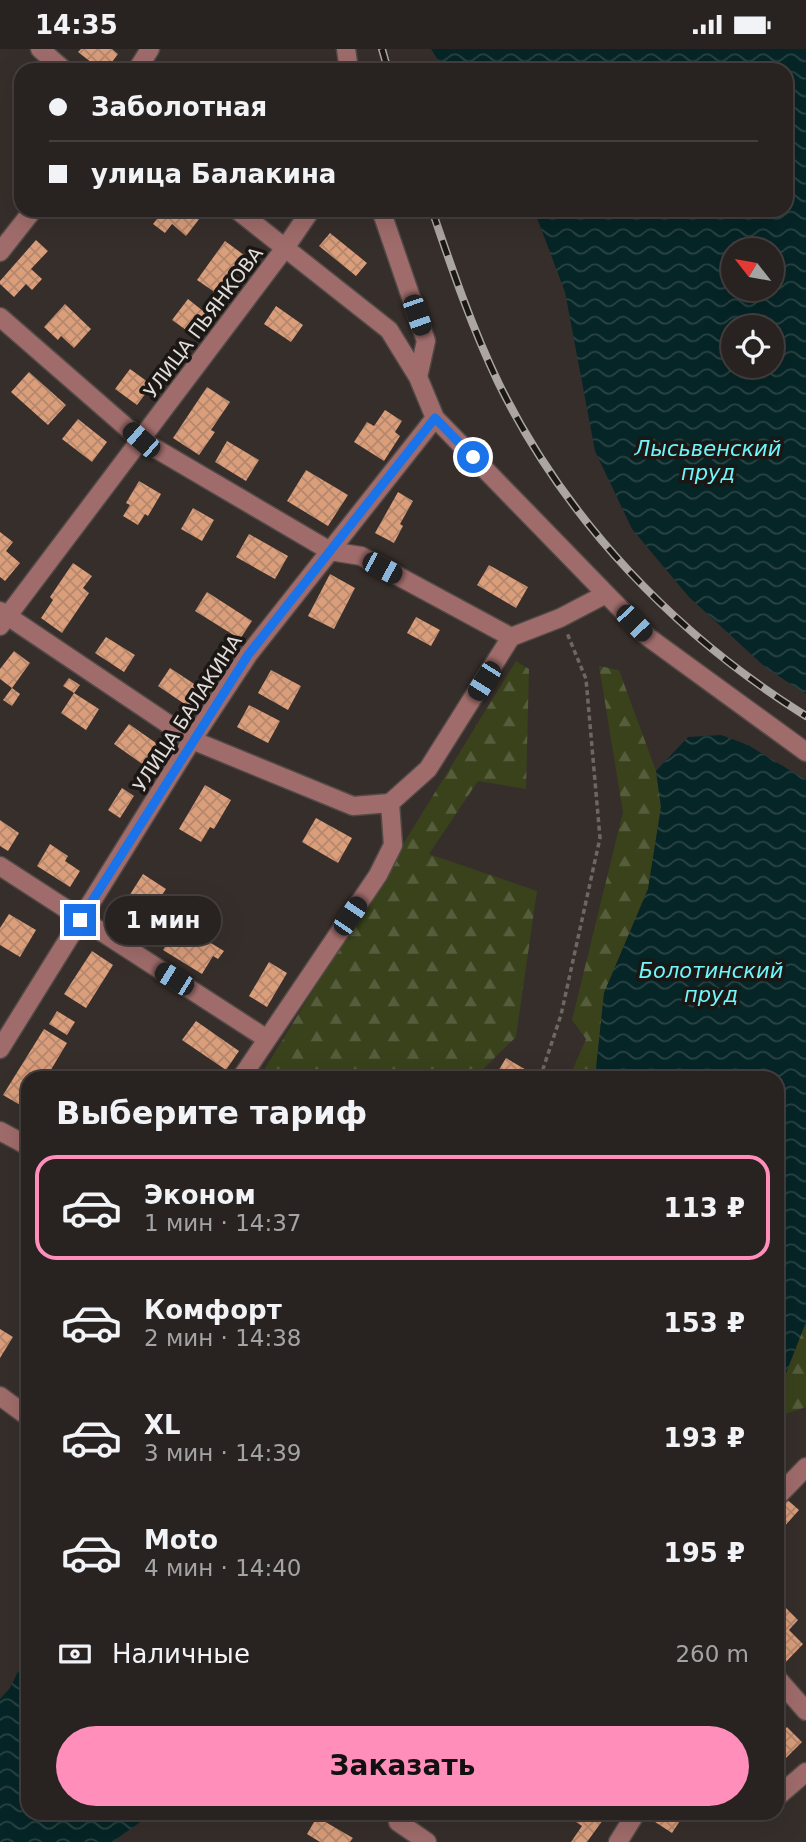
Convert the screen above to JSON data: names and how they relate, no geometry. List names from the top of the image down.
{
  "streets": {
    "street": ["УЛИЦА ПЬЯНКОВА", "УЛИЦА БАЛАКИНА"]
  },
  "water": ["Лысьвенский пруд", "Болотинский пруд"],
  "north": "top left",
  "page": {
    "status": "14:35",
    "banner": ["Заболотная", "улица Балакина"],
    "bubble": "1 мин",
    "heading": "Выберите тариф",
    "list": [
      {
        "name": "Эконом",
        "note": "1 мин · 14:37",
        "value": "113 ₽"
      },
      {
        "name": "Комфорт",
        "note": "2 мин · 14:38",
        "value": "153 ₽"
      },
      {
        "name": "XL",
        "note": "3 мин · 14:39",
        "value": "193 ₽"
      },
      {
        "name": "Moto",
        "note": "4 мин · 14:40",
        "value": "195 ₽"
      }
    ],
    "pay": ["Наличные", "260 m"],
    "buttons": "Заказать"
  }
}
